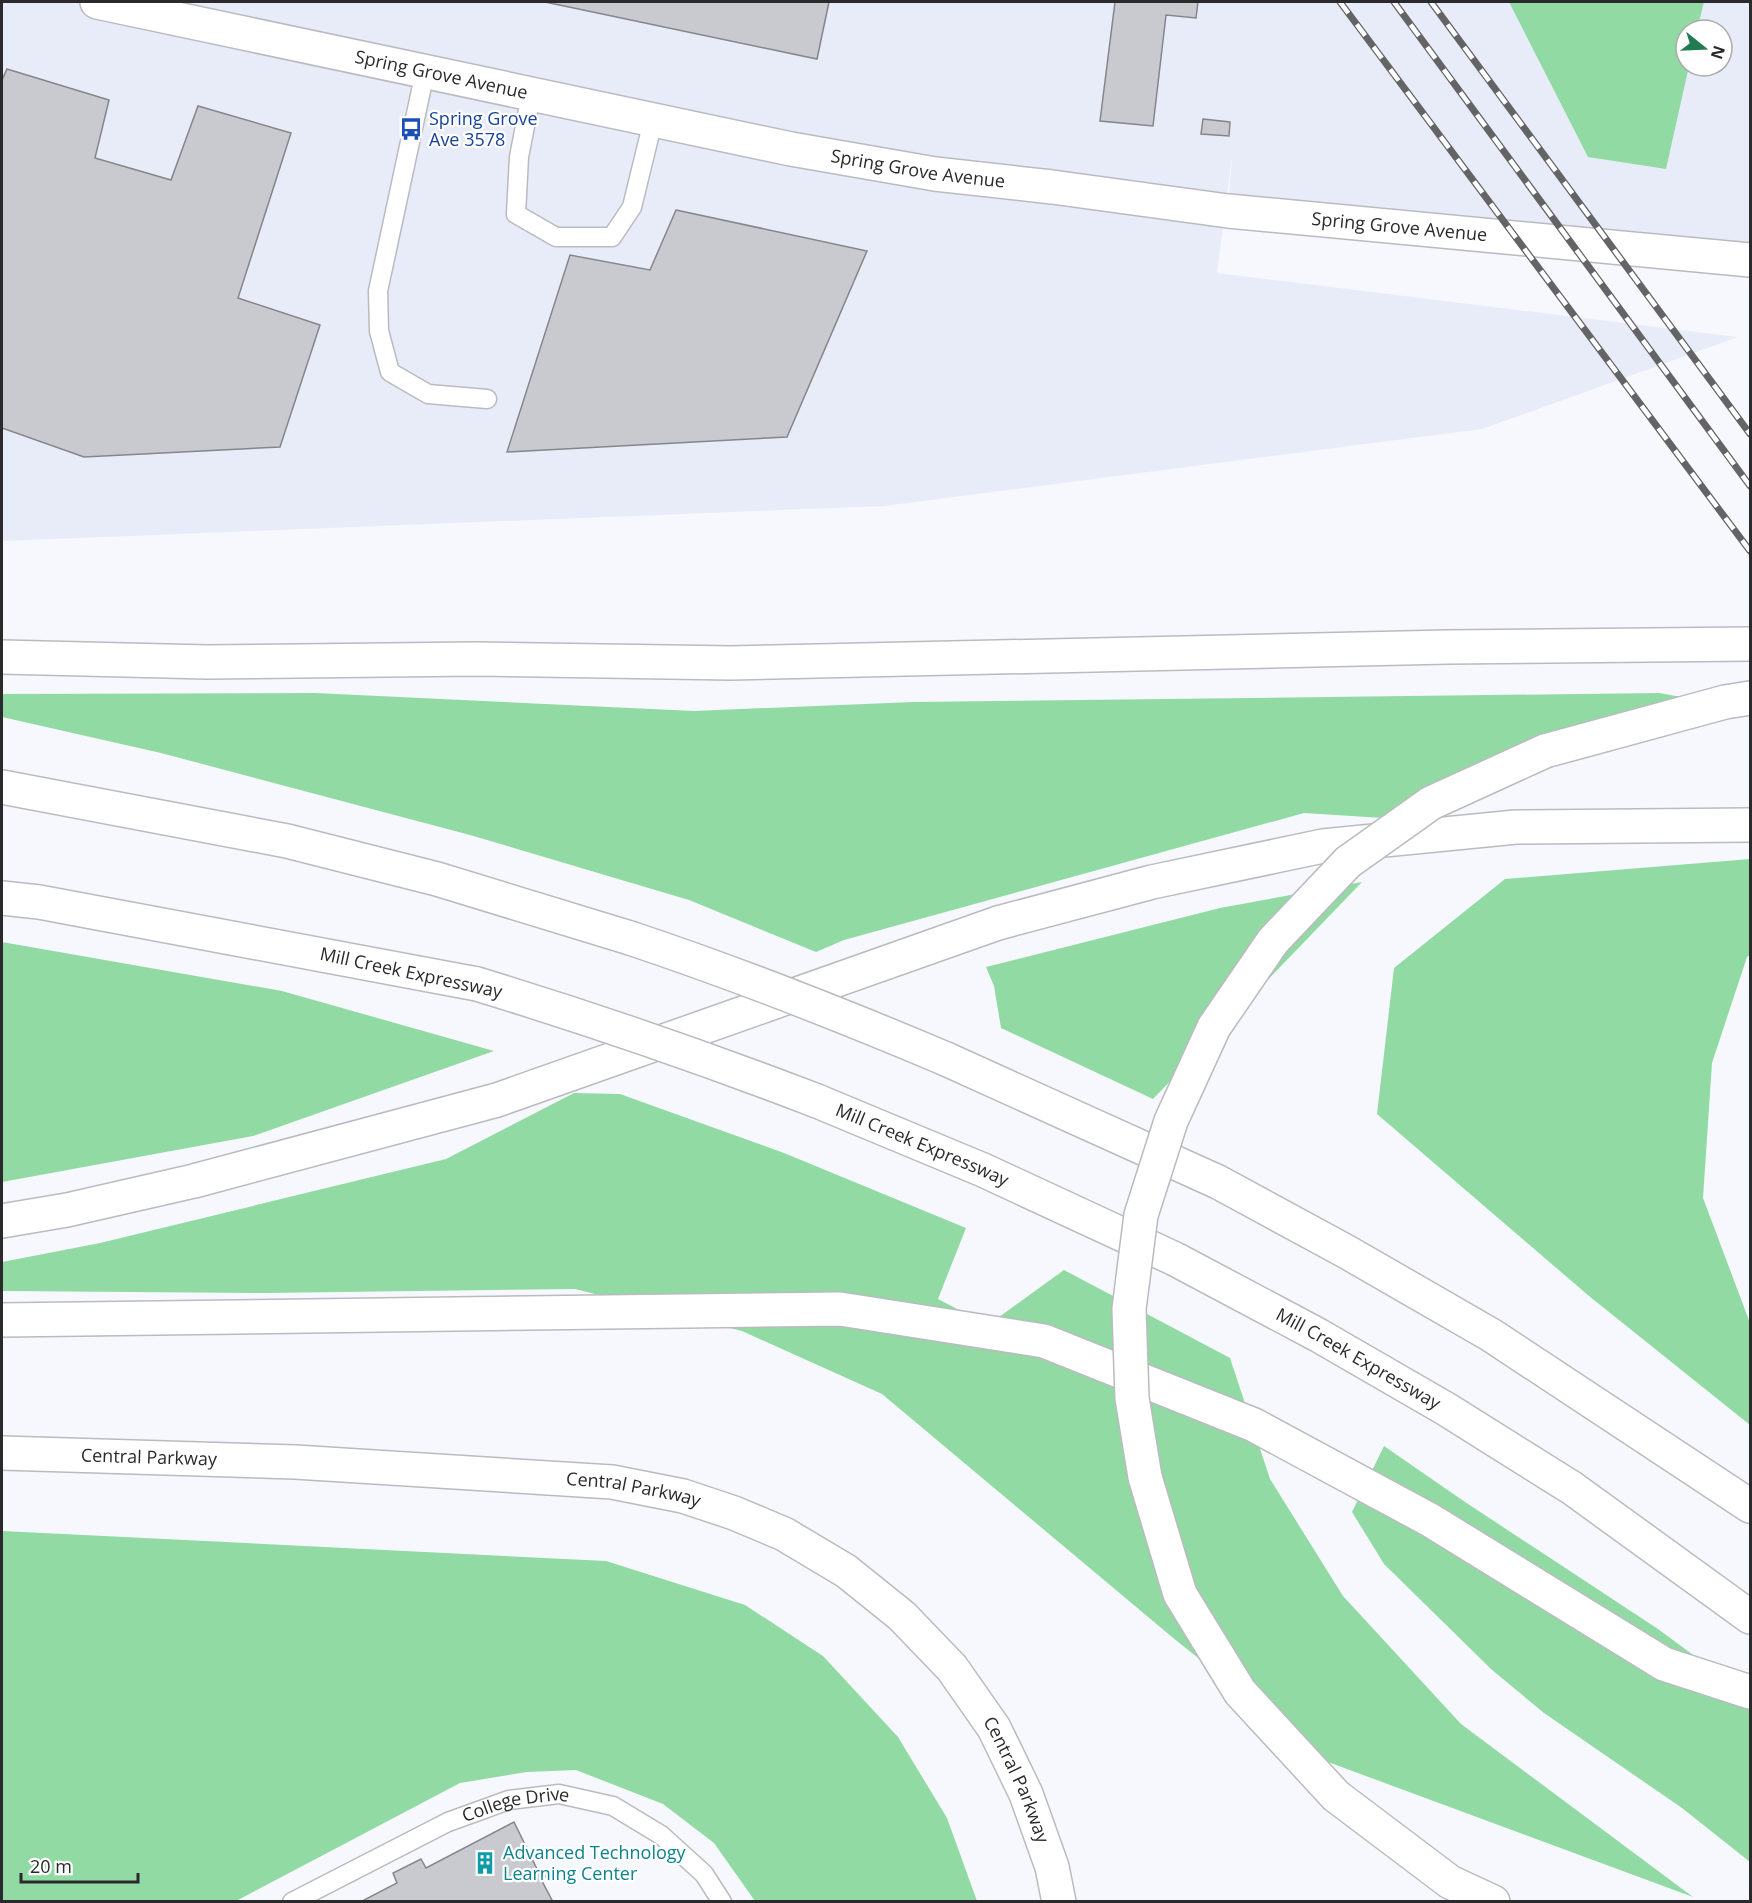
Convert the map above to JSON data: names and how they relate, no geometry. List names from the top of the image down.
{
  "streets": {
    "main road": ["Spring Grove Avenue", "Mill Creek Expressway", "Central Parkway"],
    "lane": ["College Drive"]
  },
  "places": {
    "bus stop": ["Spring Grove Ave 3578"],
    "building": ["Advanced Technology Learning Center"]
  },
  "scale_bar": "20 m",
  "north": "right"
}
